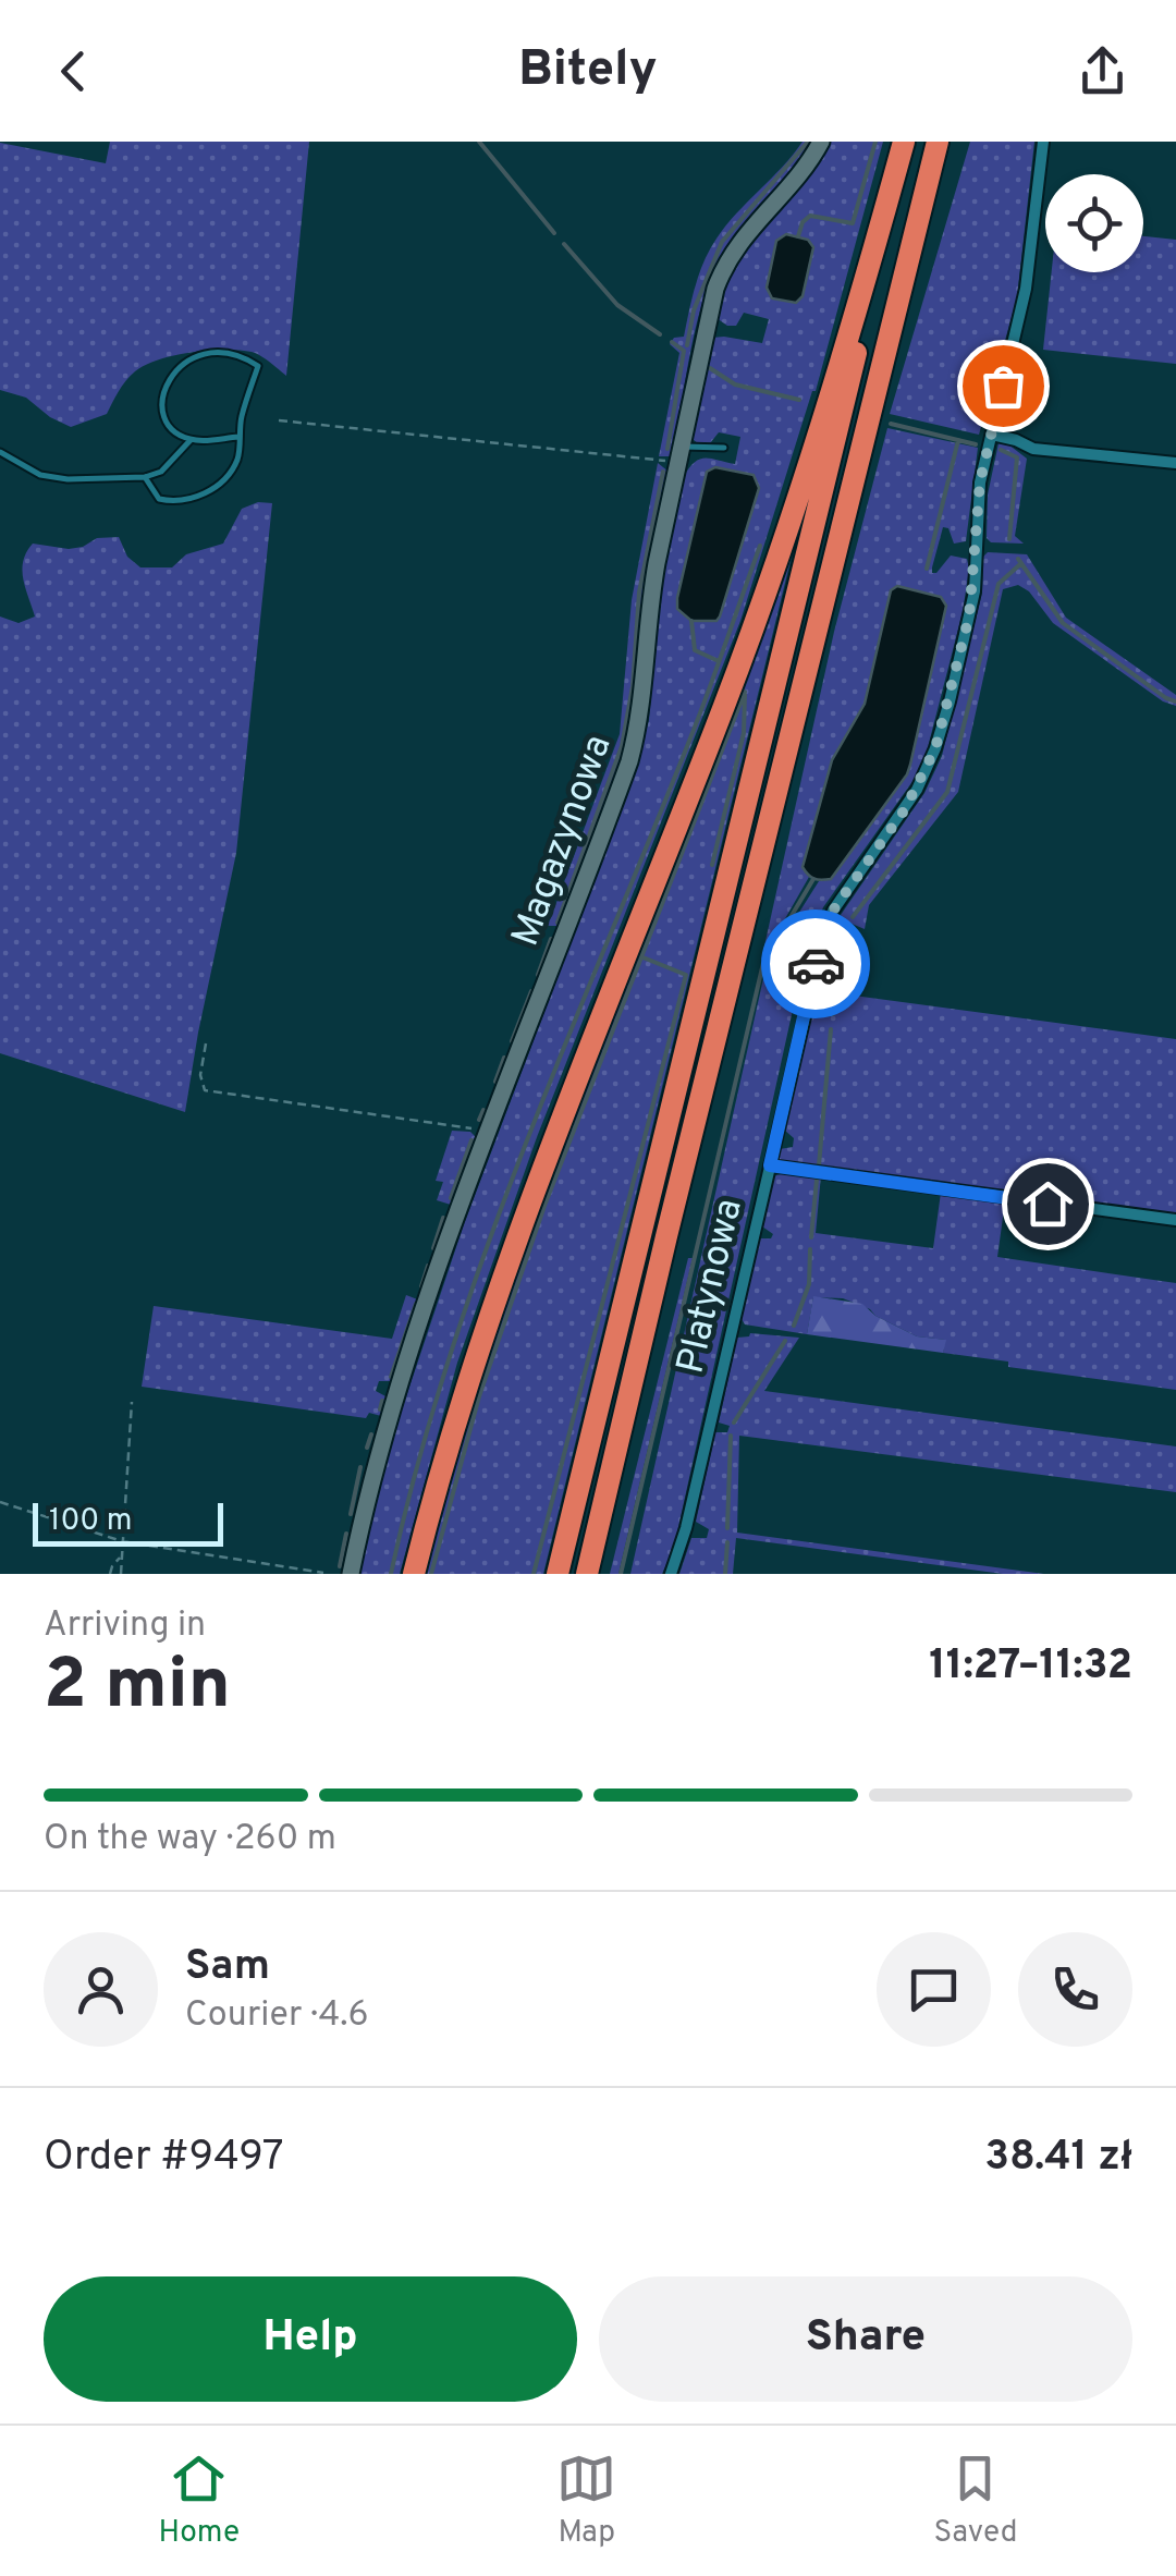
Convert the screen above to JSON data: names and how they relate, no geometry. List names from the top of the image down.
{
  "streets": {
    "street": ["Magazynowa", "Platynowa"]
  },
  "scale_bar": "100 m",
  "page": {
    "header": "Bitely",
    "scale": "100 m",
    "heading": ["2 min", "Arriving in", "11:27–11:32"],
    "panel": [
      "Sam",
      "Courier · 4.6",
      "Order #9497",
      "38.41 zł"
    ],
    "bar": "On the way · 260 m",
    "buttons": ["Help", "Share"],
    "tabs": ["Home", "Map", "Saved"]
  }
}
